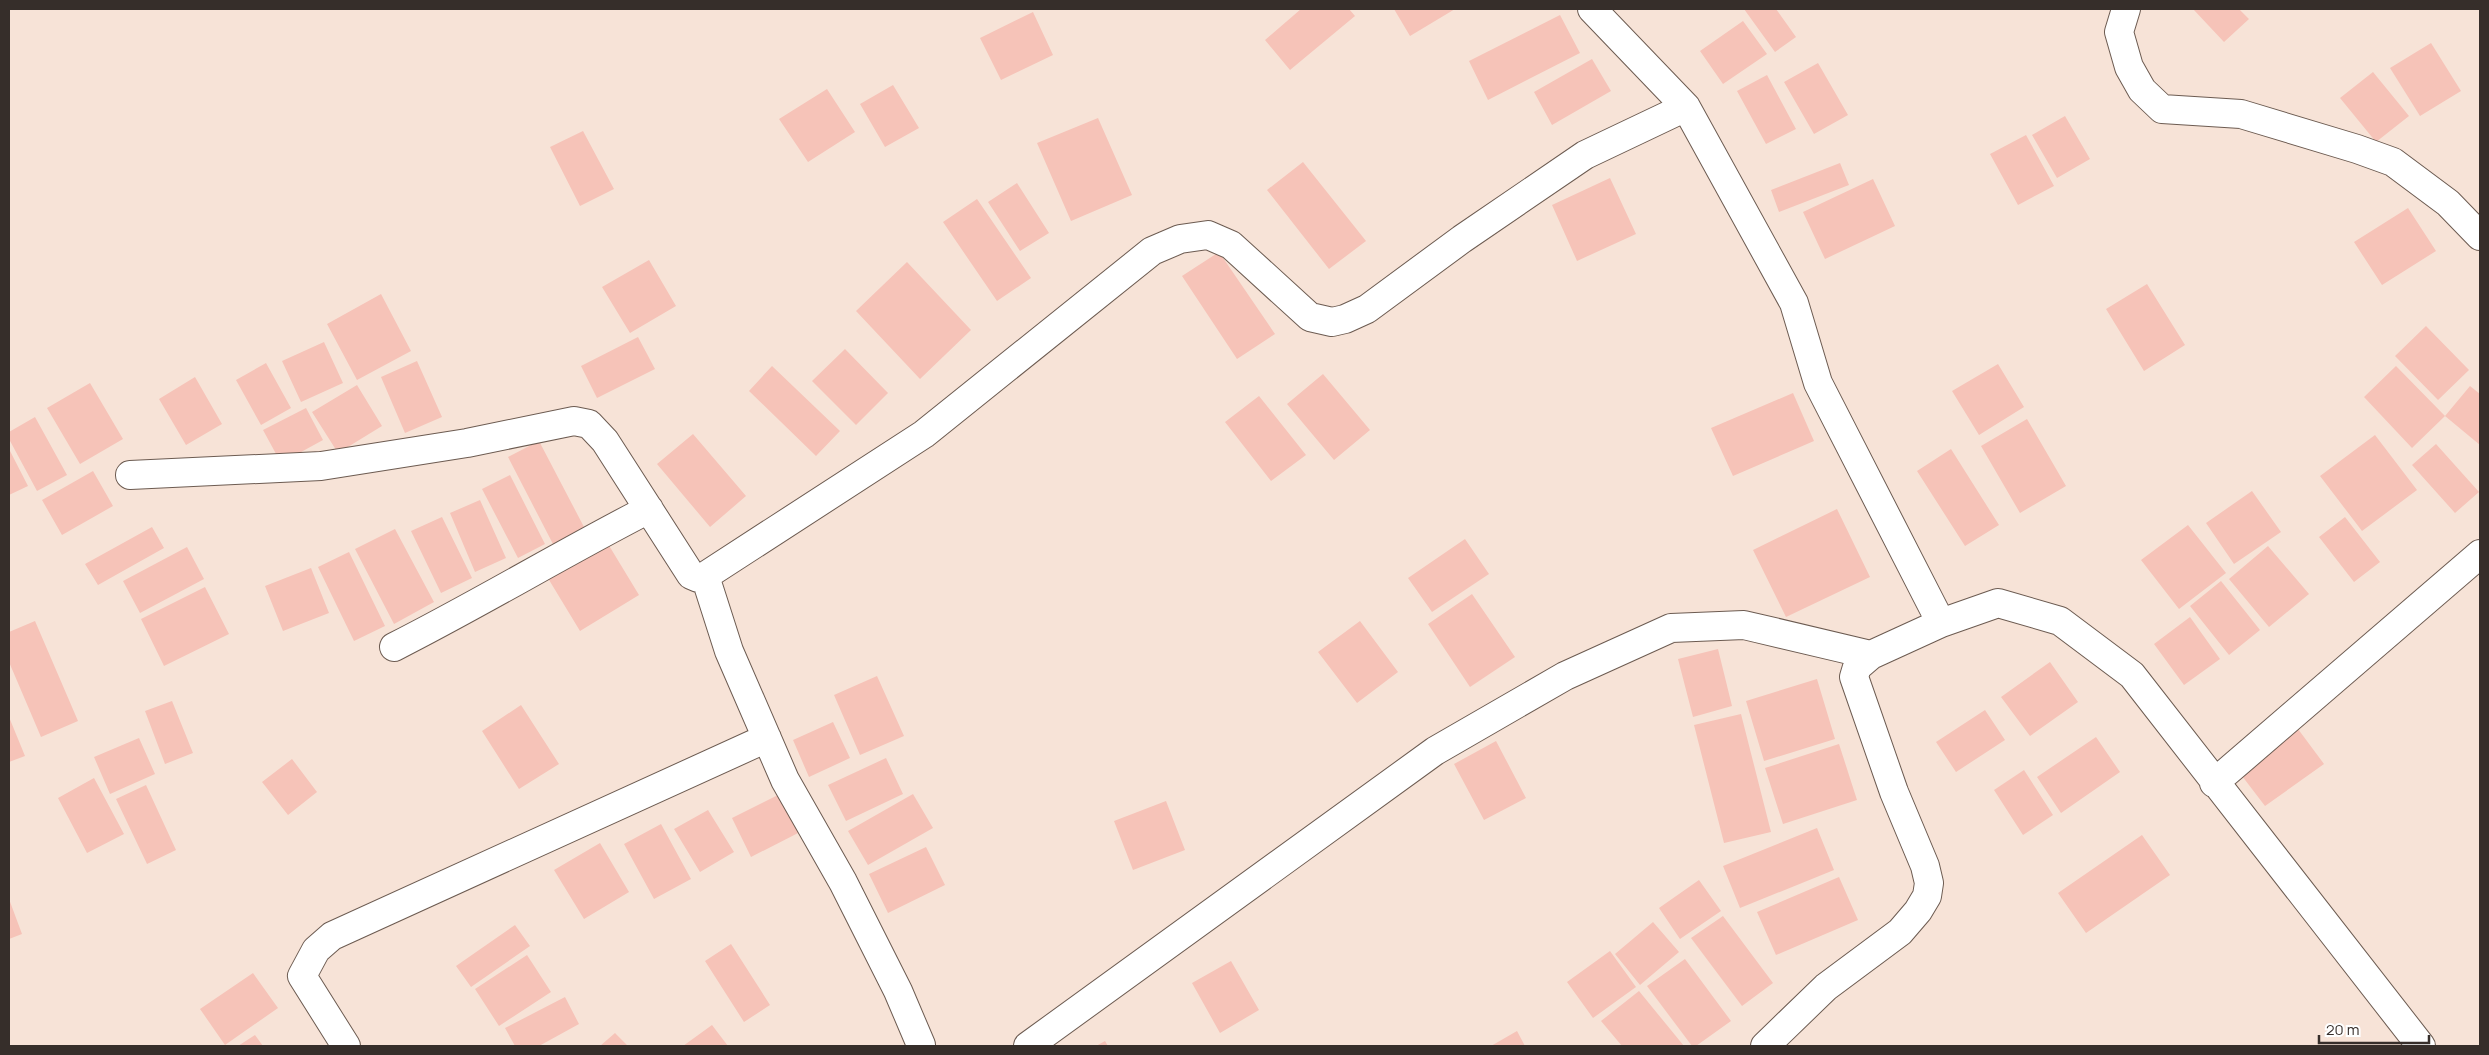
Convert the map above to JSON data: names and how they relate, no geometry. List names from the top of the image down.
{
  "scale_bar": "20 m"
}
